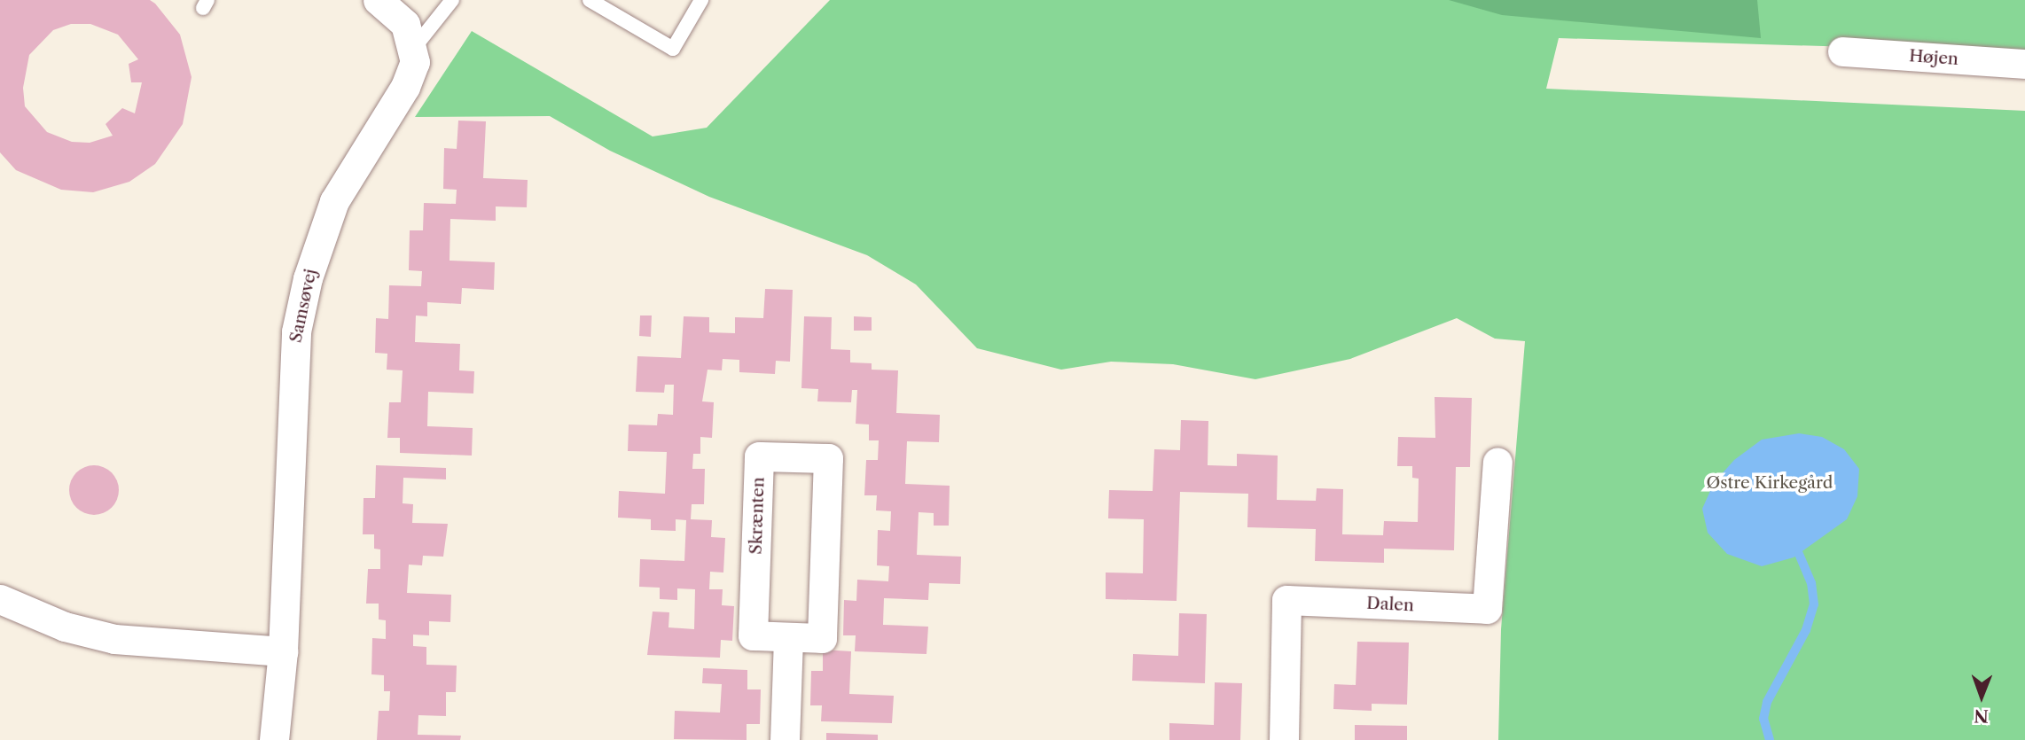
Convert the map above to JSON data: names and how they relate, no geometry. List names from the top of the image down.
{
  "streets": {
    "street": [
      "Højen",
      "Samsøvej",
      "Skrænten",
      "Dalen"
    ]
  },
  "parks": ["Østre Kirkegård"],
  "north": "bottom"
}
